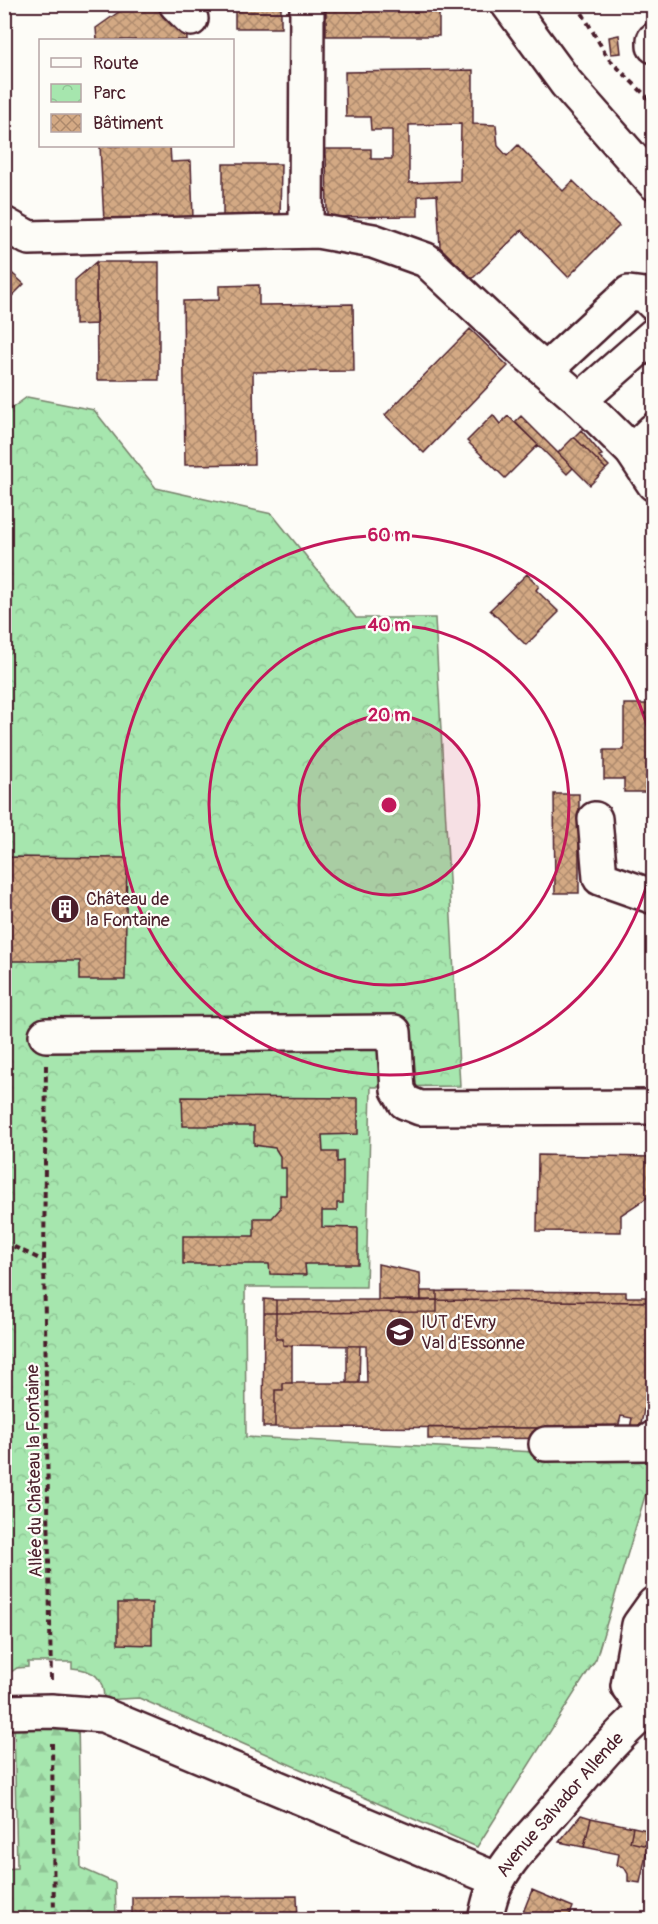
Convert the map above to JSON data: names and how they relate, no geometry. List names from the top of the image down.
{
  "streets": {
    "street": ["Avenue Salvador Allende"],
    "path": ["Allée du Château la Fontaine"]
  },
  "places": {
    "building": ["Château de la Fontaine"],
    "school or university": ["IUT d'Evry Val d'Essonne"]
  },
  "legend": ["Route", "Parc", "Bâtiment"],
  "rings": ["60 m", "40 m", "20 m"]
}
